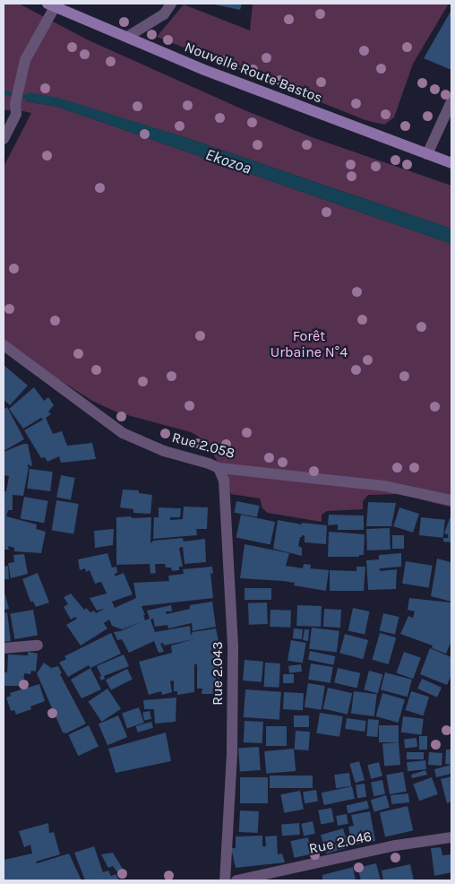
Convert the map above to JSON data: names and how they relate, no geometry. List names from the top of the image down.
{
  "streets": {
    "main road": ["Nouvelle Route Bastos"],
    "street": ["Rue 2.058", "Rue 2.043", "Rue 2.046"]
  },
  "crossings": [
    ["Rue 2.058", "Rue 2.043"]
  ],
  "water": ["Ekozoa"],
  "parks": ["Forêt Urbaine N°4"]
}
